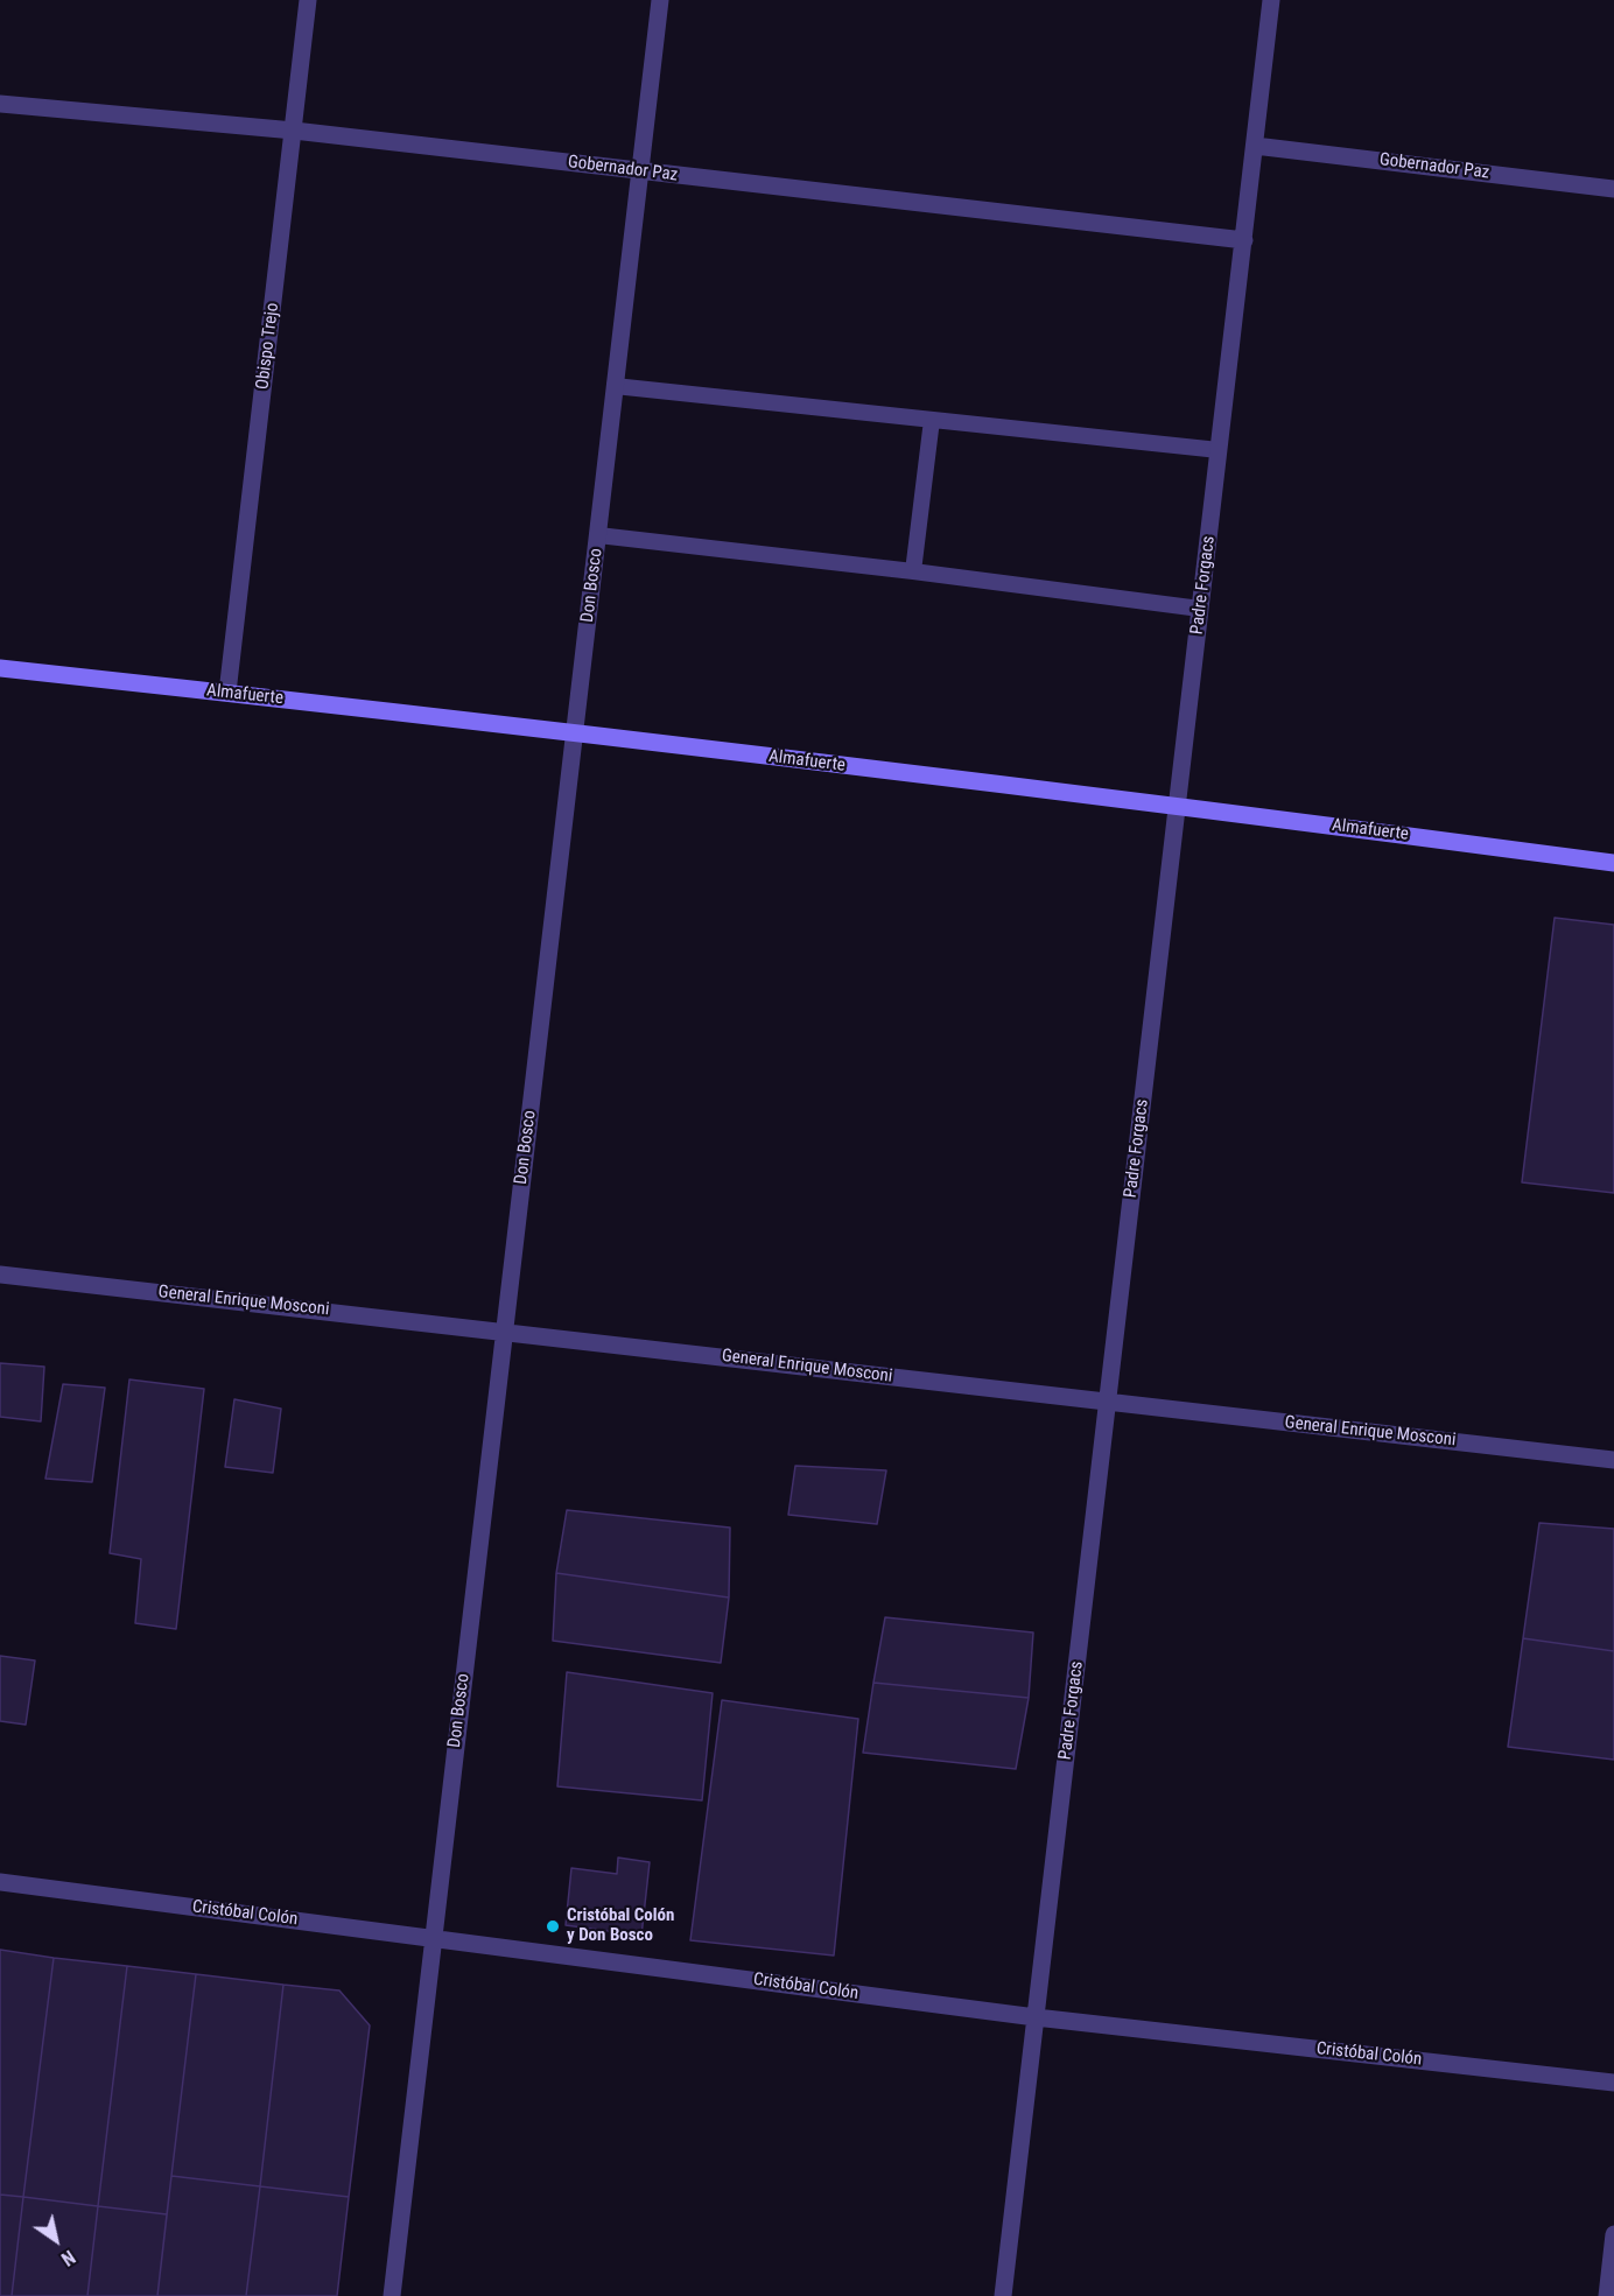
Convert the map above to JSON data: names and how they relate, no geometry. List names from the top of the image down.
{
  "streets": {
    "street": [
      "Gobernador Paz",
      "Obispo Trejo",
      "Don Bosco",
      "Padre Forgacs",
      "Almafuerte",
      "General Enrique Mosconi",
      "Cristóbal Colón"
    ]
  },
  "crossings": [
    ["Gobernador Paz", "Obispo Trejo"],
    ["Gobernador Paz", "Don Bosco"],
    ["Gobernador Paz", "Padre Forgacs"],
    ["Obispo Trejo", "Almafuerte"],
    ["Don Bosco", "Almafuerte"],
    ["Don Bosco", "General Enrique Mosconi"],
    ["Don Bosco", "Cristóbal Colón"],
    ["Padre Forgacs", "Almafuerte"],
    ["Padre Forgacs", "General Enrique Mosconi"],
    ["Padre Forgacs", "Cristóbal Colón"]
  ],
  "places": ["Cristóbal Colón y Don Bosco"],
  "north": "bottom right"
}
